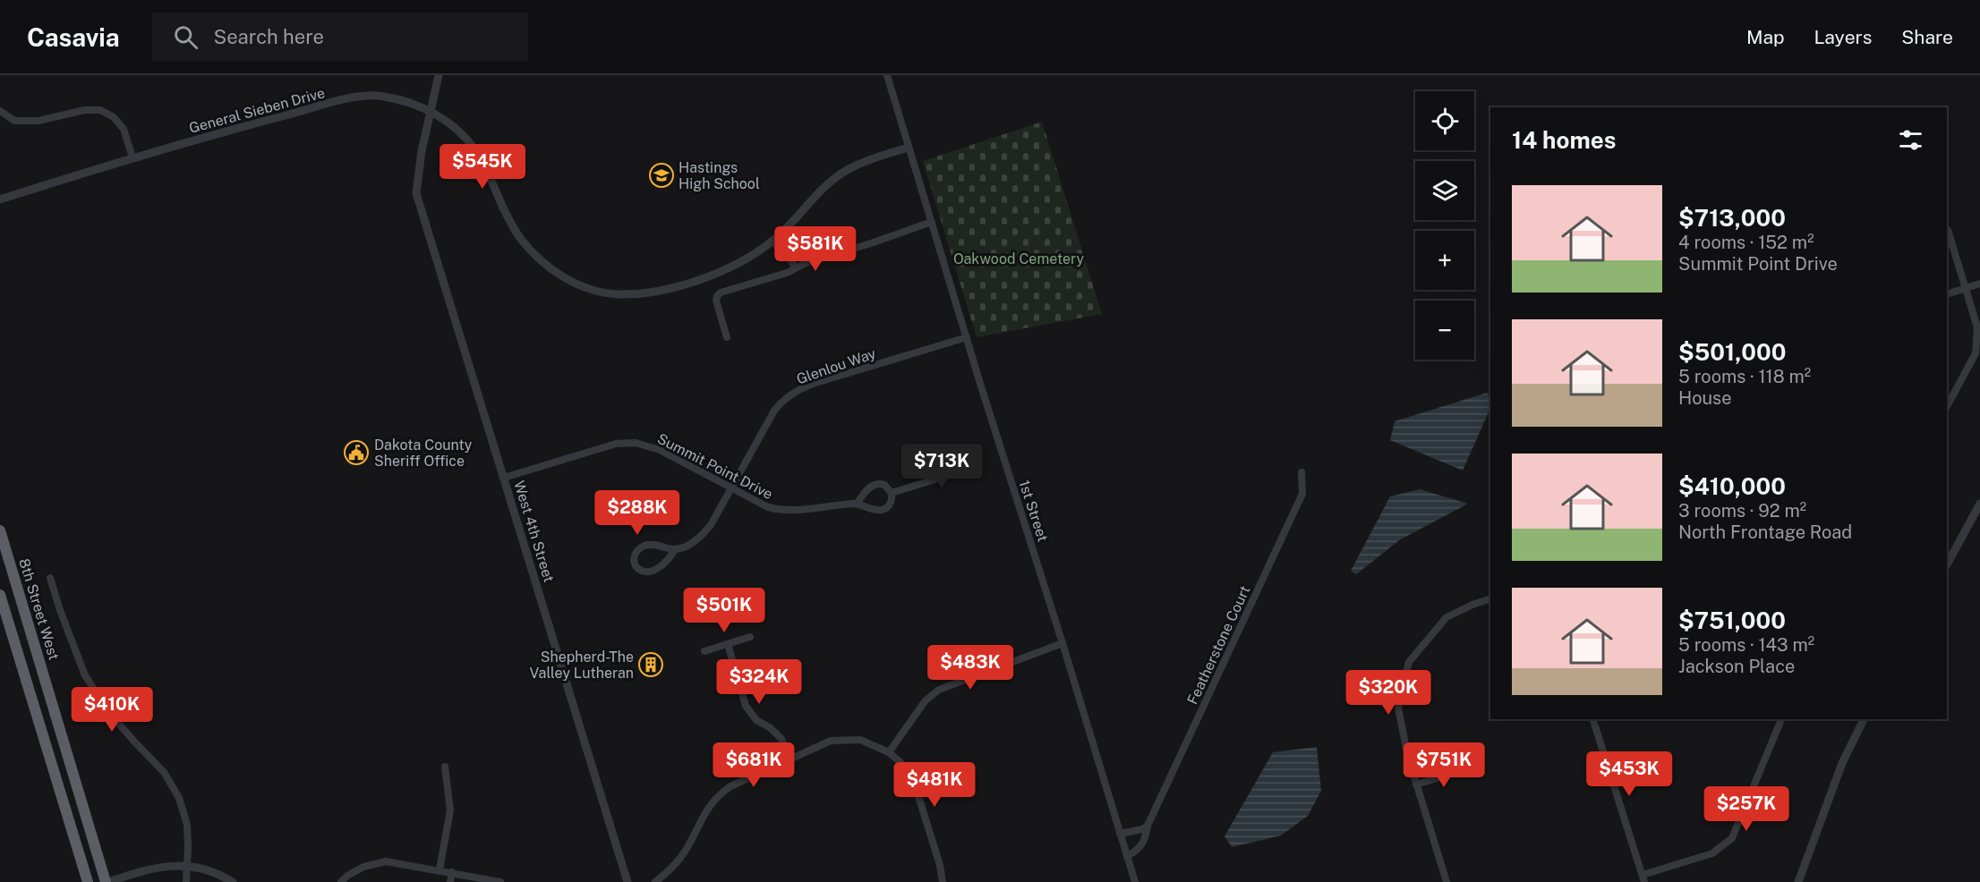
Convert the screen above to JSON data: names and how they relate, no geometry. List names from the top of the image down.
{
  "streets": {
    "highway": ["8th Street West"],
    "street": [
      "General Sieben Drive",
      "Glenlou Way",
      "Summit Point Drive",
      "1st Street",
      "West 4th Street",
      "Featherstone Court"
    ]
  },
  "crossings": [
    ["General Sieben Drive", "1st Street"],
    ["General Sieben Drive", "West 4th Street"],
    ["Glenlou Way", "Summit Point Drive"],
    ["Glenlou Way", "1st Street"],
    ["Summit Point Drive", "West 4th Street"],
    ["1st Street", "Featherstone Court"]
  ],
  "parks": ["Oakwood Cemetery"],
  "places": {
    "school or university": ["Hastings High School"],
    "public building": ["Dakota County Sheriff Office"],
    "building": ["Shepherd-The Valley Lutheran"]
  },
  "page": {
    "header": "Casavia",
    "search": "Search here",
    "nav": ["Map", "Layers", "Share"],
    "map_buttons": ["+", "−"],
    "heading": "14 homes",
    "price": [
      "$545K",
      "$581K",
      "$713K",
      "$288K",
      "$501K",
      "$483K",
      "$324K",
      "$320K",
      "$410K",
      "$681K",
      "$751K",
      "$453K",
      "$481K",
      "$257K"
    ],
    "list": [
      {
        "name": "$713,000",
        "note": "4 rooms · 152 m² · Summit Point Drive"
      },
      {
        "name": "$501,000",
        "note": "5 rooms · 118 m² · House"
      },
      {
        "name": "$410,000",
        "note": "3 rooms · 92 m² · North Frontage Road"
      },
      {
        "name": "$751,000",
        "note": "5 rooms · 143 m² · Jackson Place"
      }
    ]
  }
}
